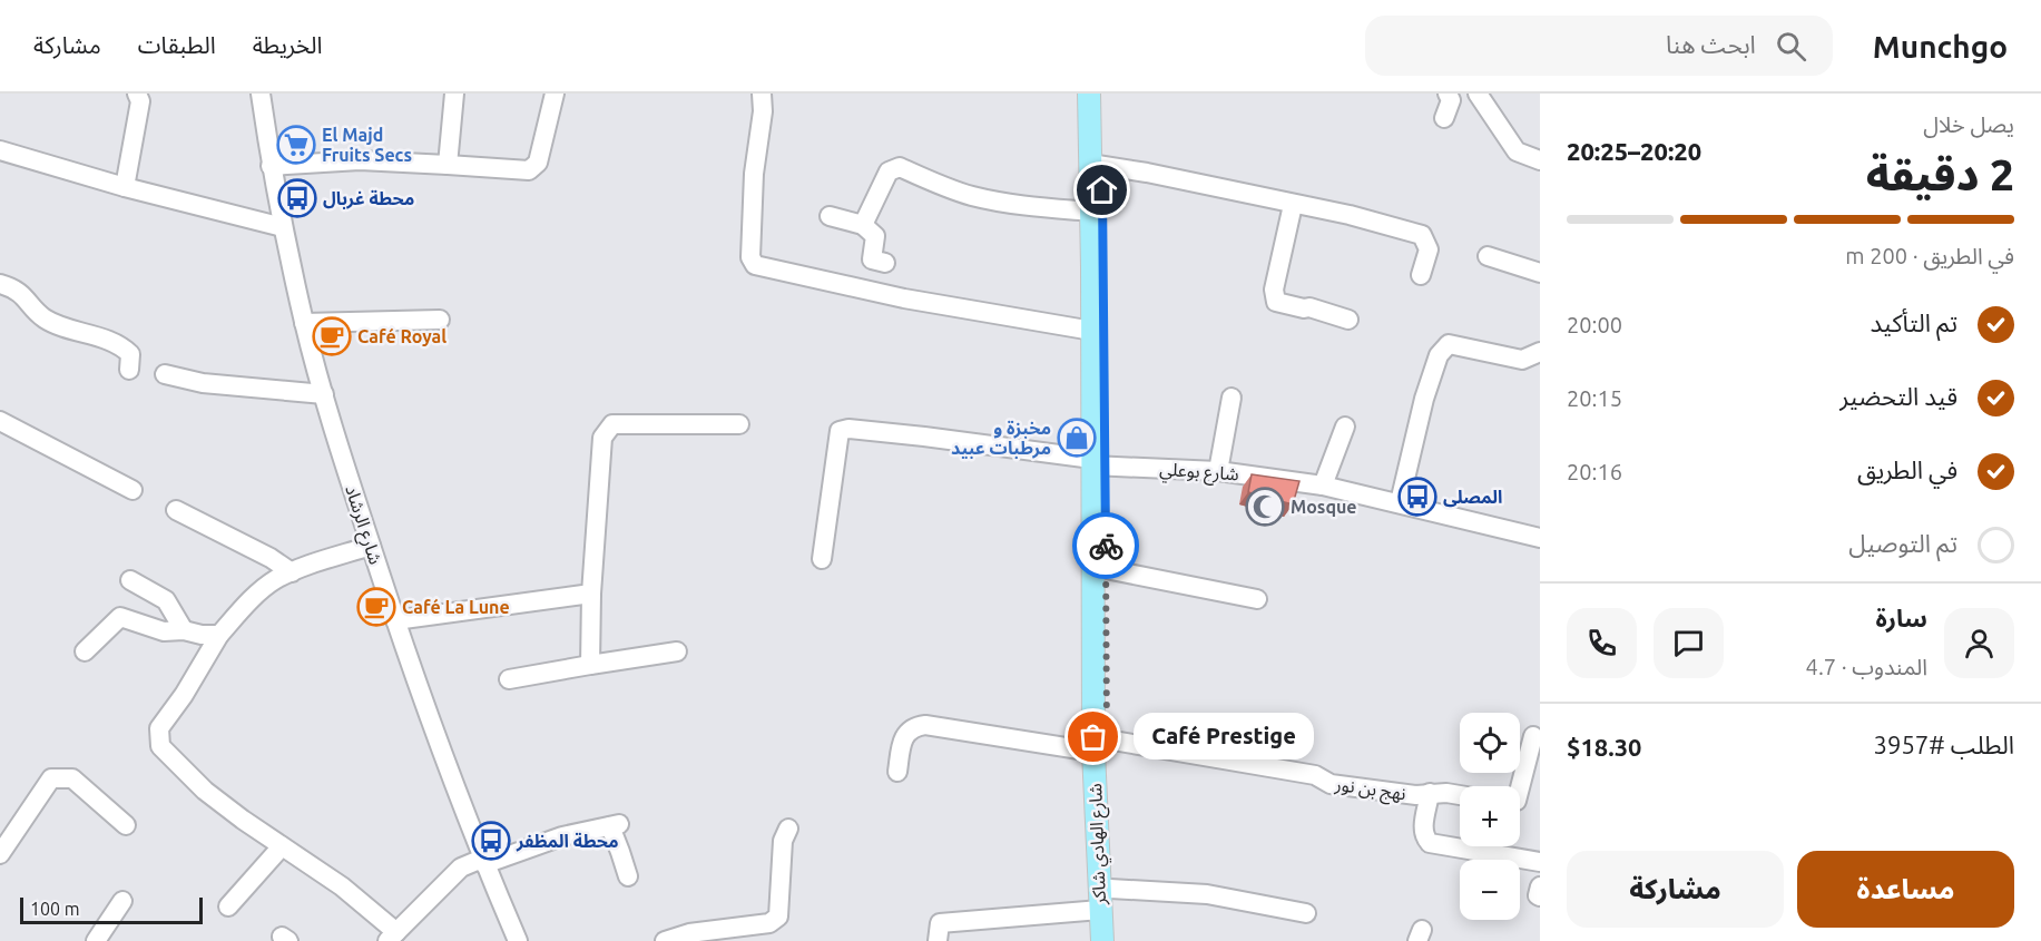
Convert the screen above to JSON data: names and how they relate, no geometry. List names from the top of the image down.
{
  "streets": {
    "main road": ["شارع الهادي شاكر"],
    "street": ["شارع بوعلي", "شارع الرشاد", "نهج بن نور"]
  },
  "crossings": [
    ["شارع بوعلي", "شارع الهادي شاكر"],
    ["نهج بن نور", "شارع الهادي شاكر"]
  ],
  "places": {
    "supermarket": ["El Majd Fruits Secs"],
    "bus stop": ["محطة غربال", "المصلى", "محطة المظفر"],
    "cafe": ["Café Royal", "Café La Lune"],
    "shop": ["مخبزة و مرطبات عبيد"],
    "mosque": ["Mosque"],
    "other": ["Café Prestige"]
  },
  "scale_bar": "100 m",
  "page": {
    "header": "Munchgo",
    "search": "ابحث هنا",
    "nav": ["الخريطة", "الطبقات", "مشاركة"],
    "heading": ["2 دقيقة", "يصل خلال", "20:20–20:25"],
    "panel": [
      "سارة",
      "المندوب · 4.7",
      "الطلب #3957",
      "$18.30"
    ],
    "bar": "في الطريق · 200 m",
    "list": [
      ["تم التأكيد", "20:00"],
      ["قيد التحضير", "20:15"],
      ["في الطريق", "20:16"],
      "تم التوصيل"
    ],
    "map_buttons": ["+", "−"],
    "bubble": "Café Prestige",
    "buttons": ["مساعدة", "مشاركة"],
    "scale": "100 m"
  }
}
